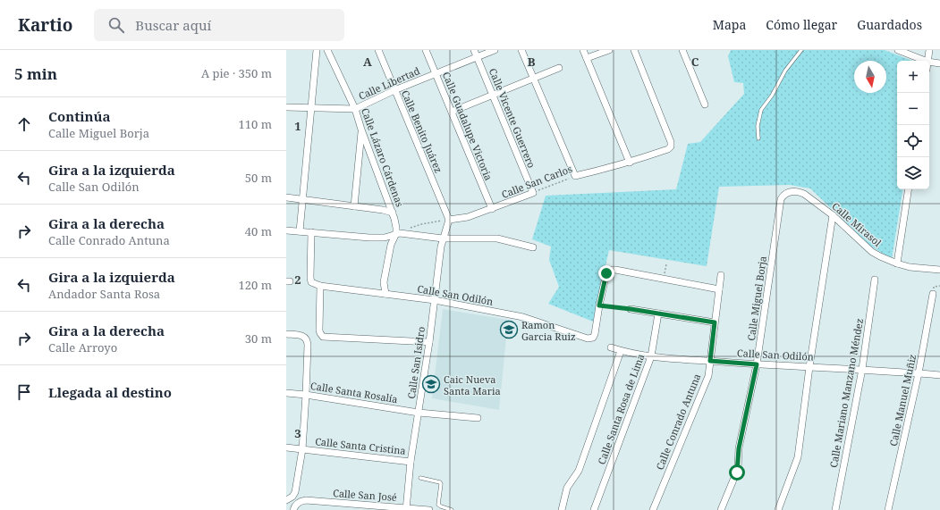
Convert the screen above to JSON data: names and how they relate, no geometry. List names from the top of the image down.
{
  "streets": {
    "street": [
      "Calle Libertad",
      "Calle Vicente Guerrero",
      "Calle Guadalupe Victoria",
      "Calle Benito Juárez",
      "Calle Lázaro Cárdenas",
      "Calle San Carlos",
      "Calle Mirasol",
      "Calle San Odilón",
      "Calle Miguel Borja",
      "Calle San Isidro",
      "Calle Santa Rosalía",
      "Calle Mariano Manzano Méndez",
      "Calle Manuel Muñiz",
      "Calle Santa Rosa de Lima",
      "Calle Conrado Antuna",
      "Calle Santa Cristina",
      "Calle San José"
    ]
  },
  "crossings": [
    ["Calle Libertad", "Calle Vicente Guerrero"],
    ["Calle Libertad", "Calle Guadalupe Victoria"],
    ["Calle Libertad", "Calle Benito Juárez"],
    ["Calle Libertad", "Calle Lázaro Cárdenas"],
    ["Calle Vicente Guerrero", "Calle San Carlos"],
    ["Calle Guadalupe Victoria", "Calle San Carlos"],
    ["Calle Benito Juárez", "Calle San Carlos"],
    ["Calle Benito Juárez", "Calle San Isidro"],
    ["Calle San Carlos", "Calle San Isidro"],
    ["Calle Mirasol", "Calle Miguel Borja"],
    ["Calle San Odilón", "Calle Miguel Borja"],
    ["Calle San Odilón", "Calle San Isidro"],
    ["Calle San Odilón", "Calle Mariano Manzano Méndez"],
    ["Calle San Odilón", "Calle Manuel Muñiz"],
    ["Calle San Odilón", "Calle Santa Rosa de Lima"],
    ["Calle San Odilón", "Calle Conrado Antuna"],
    ["Calle San Isidro", "Calle Santa Rosalía"],
    ["Calle San Isidro", "Calle Santa Cristina"],
    ["Calle San Isidro", "Calle San José"]
  ],
  "places": {
    "school or university": ["Ramon Garcia Ruiz", "Caic Nueva Santa Maria"]
  },
  "north": "bottom",
  "page": {
    "header": "Kartio",
    "search": "Buscar aquí",
    "nav": ["Mapa", "Cómo llegar", "Guardados"],
    "heading": ["5 min", "A pie · 350 m"],
    "map_buttons": ["+", "−"],
    "list": [
      ["Continúa", "Calle Miguel Borja", "110 m"],
      ["Gira a la izquierda", "Calle San Odilón", "50 m"],
      ["Gira a la derecha", "Calle Conrado Antuna", "40 m"],
      ["Gira a la izquierda", "Andador Santa Rosa", "120 m"],
      ["Gira a la derecha", "Calle Arroyo", "30 m"],
      "Llegada al destino"
    ]
  },
  "grid": {
    "columns": ["A", "B", "C"],
    "rows": ["1", "2", "3"]
  }
}
